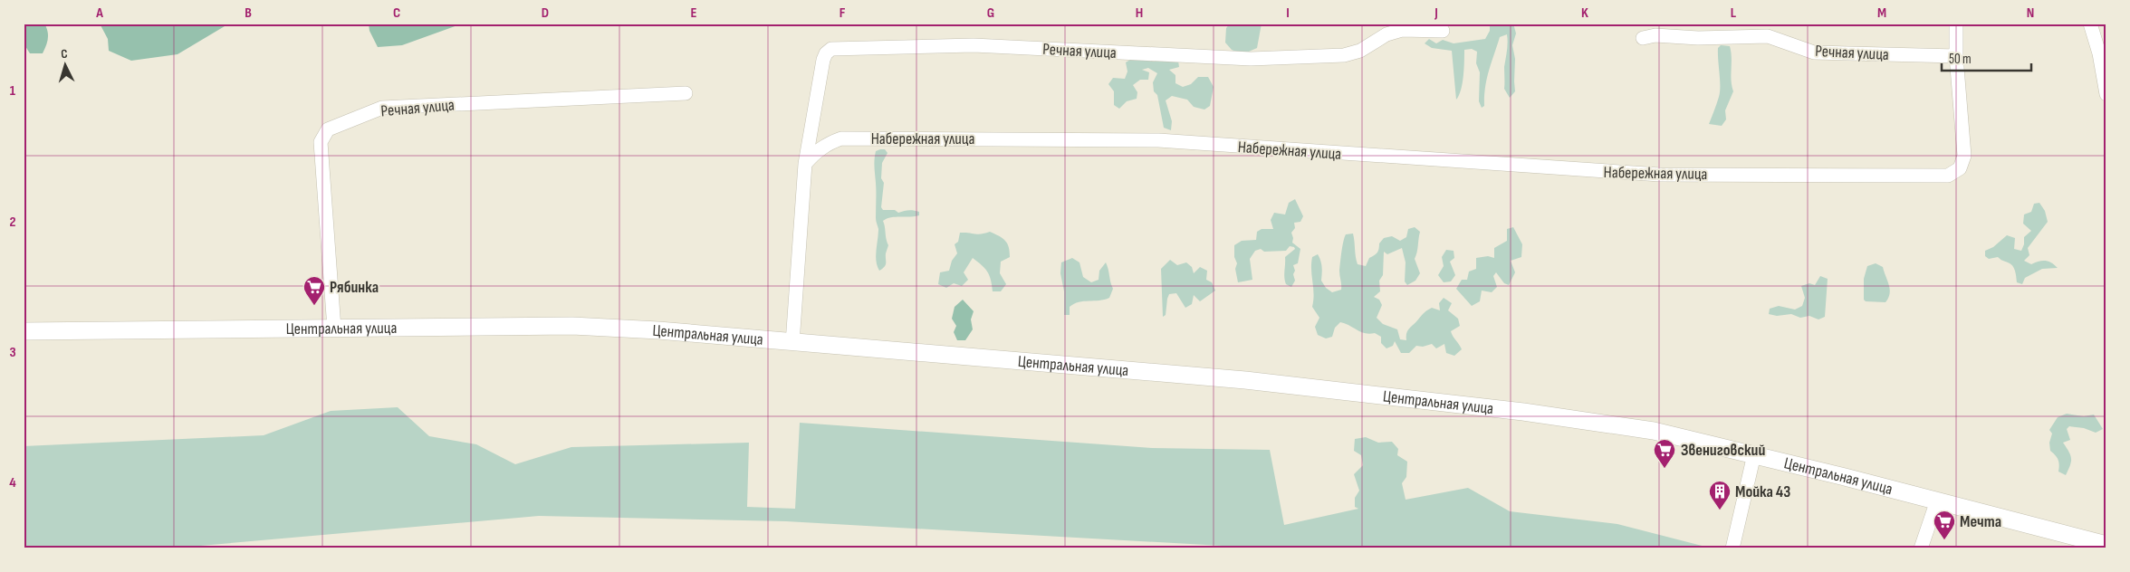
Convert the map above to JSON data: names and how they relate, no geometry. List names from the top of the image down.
{
  "streets": {
    "street": ["Речная улица", "Набережная улица", "Центральная улица"]
  },
  "crossings": [
    ["Речная улица", "Набережная улица"],
    ["Речная улица", "Центральная улица"]
  ],
  "places": {
    "supermarket": ["Рябинка", "Звениговский", "Мечта"],
    "building": ["Мойка 43"]
  },
  "scale_bar": "50 m",
  "north": "top",
  "grid": {
    "columns": [
      "A",
      "B",
      "C",
      "D",
      "E",
      "F",
      "G",
      "H",
      "I",
      "J",
      "K",
      "L",
      "M",
      "N"
    ],
    "rows": [
      "1",
      "2",
      "3",
      "4"
    ]
  }
}
